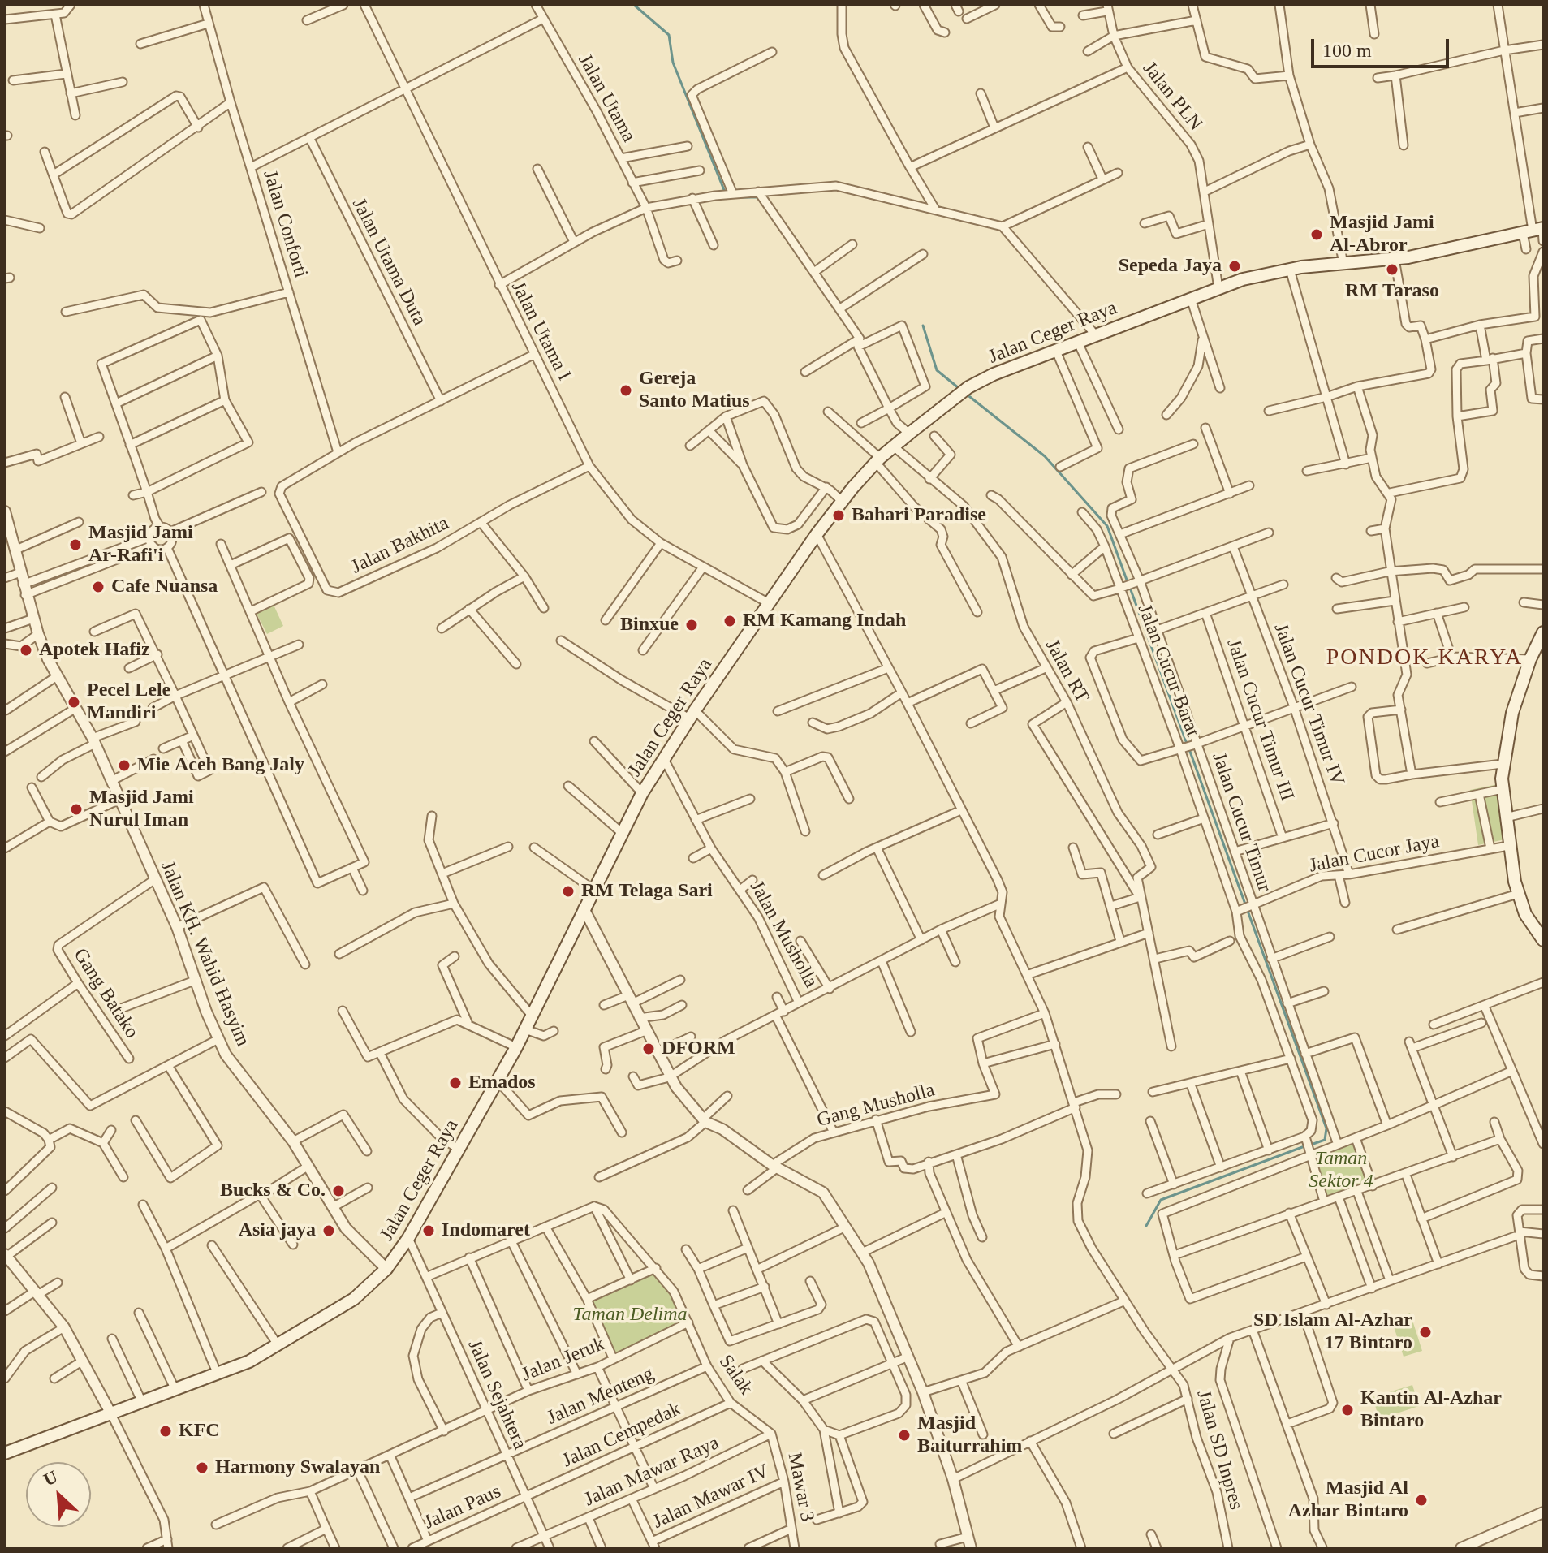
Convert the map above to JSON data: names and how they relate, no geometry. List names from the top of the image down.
{
  "streets": {
    "main road": ["Jalan Ceger Raya"],
    "street": [
      "Jalan PLN",
      "Jalan Utama",
      "Jalan Conforti",
      "Jalan Utama Duta",
      "Jalan Utama I",
      "Jalan Bakhita",
      "Jalan Cucur Barat",
      "Jalan RT",
      "Jalan Cucur Timur IV",
      "Jalan Cucur Timur III",
      "Jalan Cucur Timur",
      "Jalan Cucor Jaya",
      "Jalan Musholla",
      "Jalan KH. Wahid Hasyim",
      "Gang Batako",
      "Gang Musholla",
      "Jalan Jeruk",
      "Salak",
      "Jalan Sejahtera",
      "Jalan Menteng",
      "Jalan Cempedak",
      "Jalan SD Inpres",
      "Jalan Mawar Raya",
      "Mawar 3",
      "Jalan Mawar IV",
      "Jalan Paus"
    ]
  },
  "crossings": [
    ["Jalan PLN", "Jalan Ceger Raya"],
    ["Jalan Conforti", "Jalan Bakhita"],
    ["Jalan Utama I", "Jalan Ceger Raya"],
    ["Jalan Utama I", "Jalan Bakhita"],
    ["Jalan Ceger Raya", "Jalan RT"],
    ["Jalan Ceger Raya", "Jalan Musholla"],
    ["Jalan Ceger Raya", "Jalan KH. Wahid Hasyim"],
    ["Jalan Ceger Raya", "Jalan Sejahtera"],
    ["Jalan Ceger Raya", "Jalan SD Inpres"],
    ["Jalan Cucur Barat", "Jalan Cucor Jaya"],
    ["Jalan Cucur Timur IV", "Jalan Cucor Jaya"],
    ["Jalan Cucur Timur", "Jalan Cucor Jaya"],
    ["Jalan Musholla", "Jalan SD Inpres"],
    ["Jalan KH. Wahid Hasyim", "Gang Batako"],
    ["Jalan Jeruk", "Salak"],
    ["Jalan Jeruk", "Jalan Sejahtera"],
    ["Salak", "Jalan Menteng"],
    ["Salak", "Jalan Cempedak"],
    ["Salak", "Jalan Mawar Raya"],
    ["Salak", "Mawar 3"],
    ["Jalan Sejahtera", "Jalan Menteng"],
    ["Jalan Sejahtera", "Jalan Cempedak"],
    ["Jalan Sejahtera", "Jalan Mawar Raya"],
    ["Jalan Sejahtera", "Jalan Paus"],
    ["Jalan Cempedak", "Jalan Paus"],
    ["Jalan Mawar Raya", "Mawar 3"],
    ["Mawar 3", "Jalan Mawar IV"]
  ],
  "districts": ["PONDOK KARYA"],
  "parks": ["Taman Sektor 4", "Taman Delima"],
  "places": [
    "Masjid Jami Al-Abror",
    "Sepeda Jaya",
    "RM Taraso",
    "Gereja Santo Matius",
    "Bahari Paradise",
    "Masjid Jami Ar-Rafi'i",
    "Cafe Nuansa",
    "RM Kamang Indah",
    "Binxue",
    "Apotek Hafiz",
    "Pecel Lele Mandiri",
    "Mie Aceh Bang Jaly",
    "Masjid Jami Nurul Iman",
    "RM Telaga Sari",
    "DFORM",
    "Emados",
    "Bucks & Co.",
    "Asia jaya",
    "Indomaret",
    "SD Islam Al-Azhar 17 Bintaro",
    "Kantin Al-Azhar Bintaro",
    "KFC",
    "Masjid Baiturrahim",
    "Harmony Swalayan",
    "Masjid Al Azhar Bintaro"
  ],
  "scale_bar": "100 m",
  "north": "top left"
}
